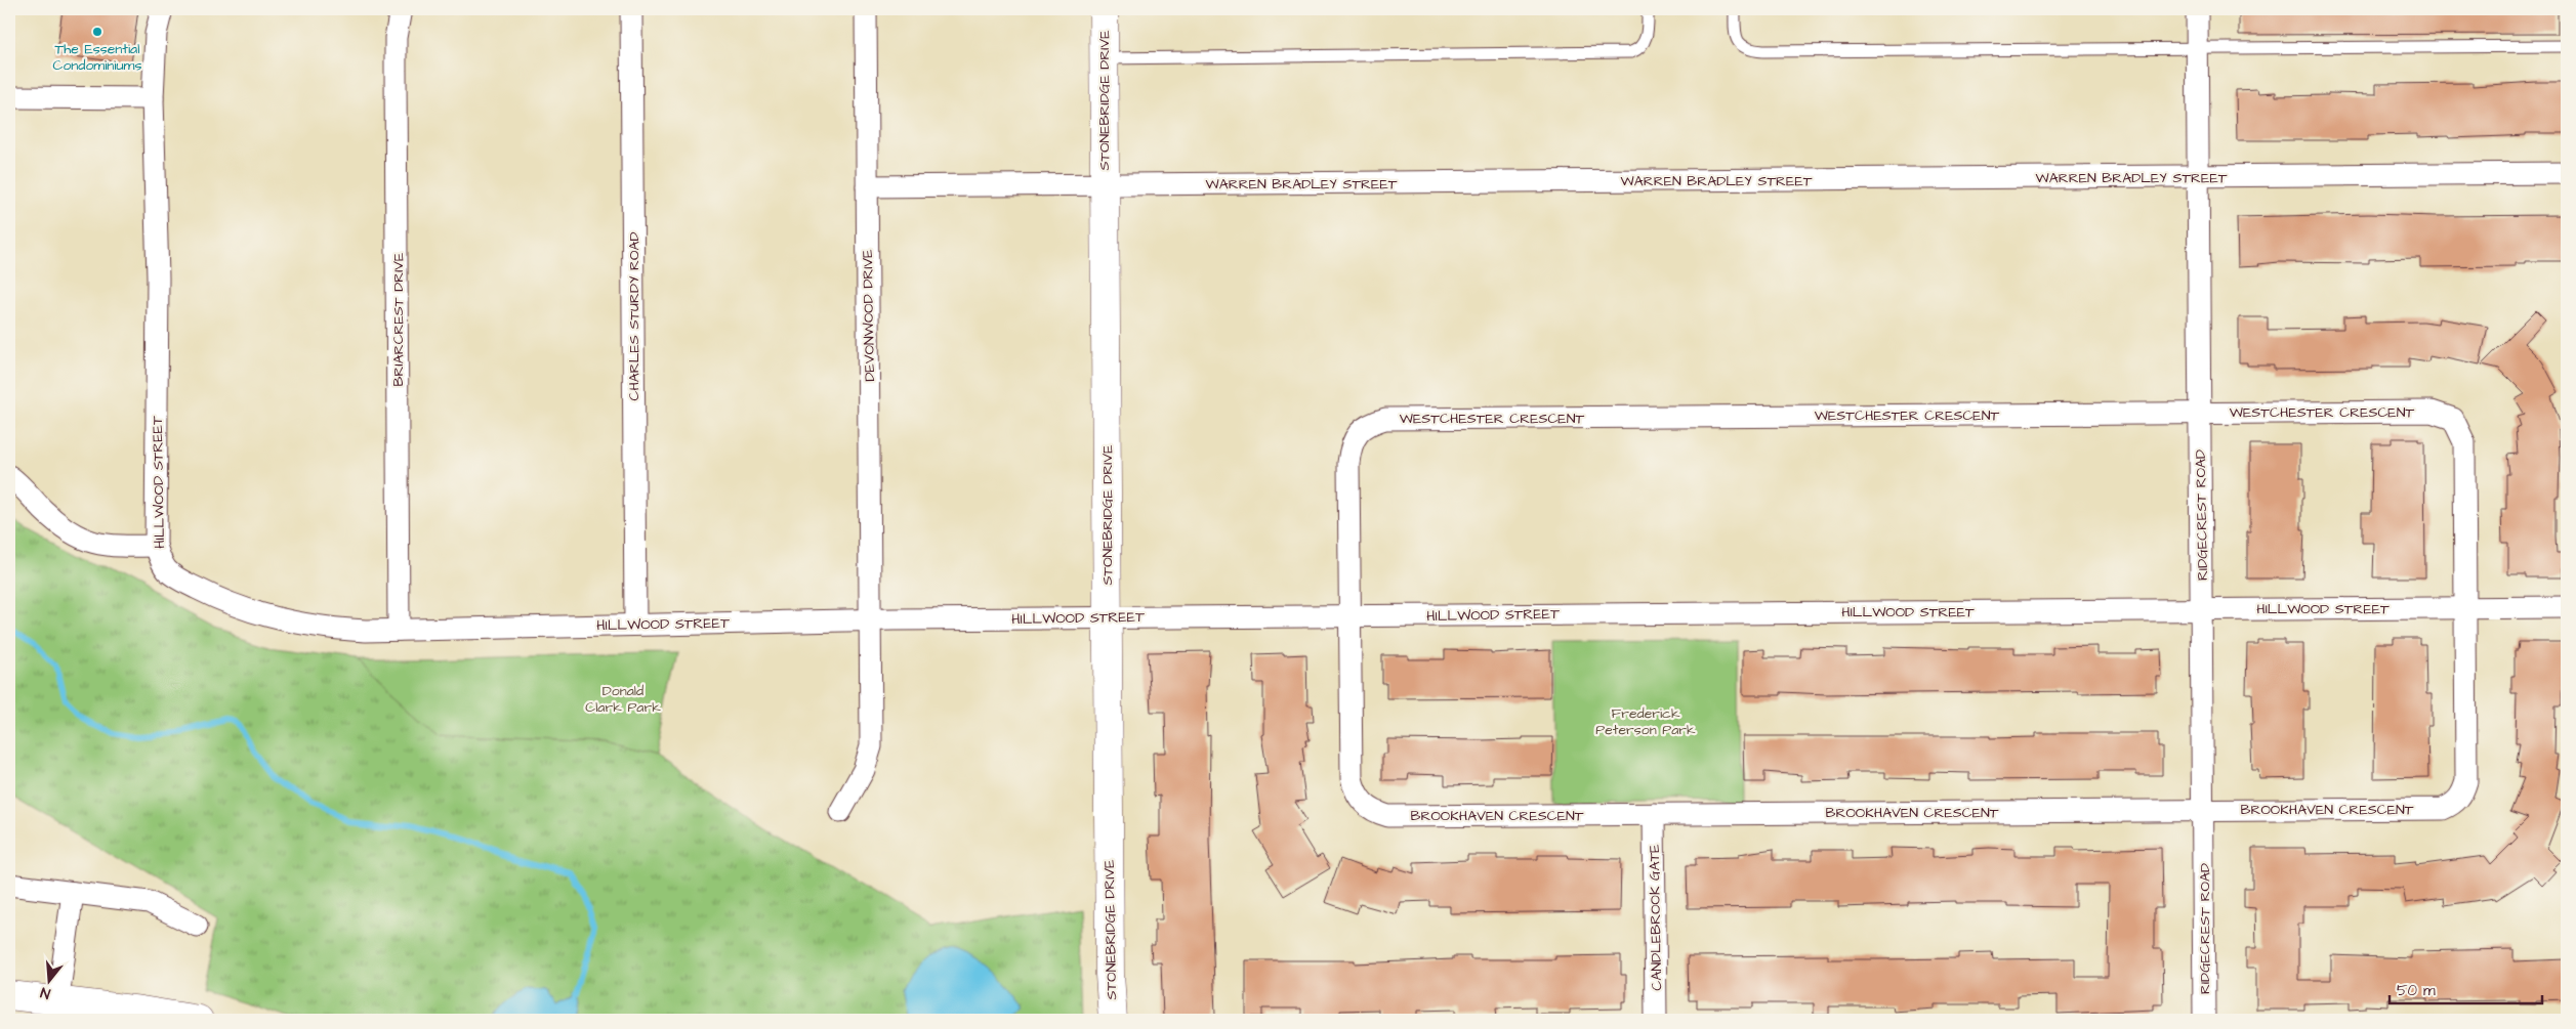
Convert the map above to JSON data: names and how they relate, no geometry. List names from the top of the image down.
{
  "streets": {
    "street": [
      "STONEBRIDGE DRIVE",
      "WARREN BRADLEY STREET",
      "DEVONWOOD DRIVE",
      "CHARLES STURDY ROAD",
      "BRIARCREST DRIVE",
      "WESTCHESTER CRESCENT",
      "HILLWOOD STREET",
      "RIDGECREST ROAD",
      "BROOKHAVEN CRESCENT",
      "CANDLEBROOK GATE"
    ]
  },
  "crossings": [
    ["STONEBRIDGE DRIVE", "WARREN BRADLEY STREET"],
    ["STONEBRIDGE DRIVE", "HILLWOOD STREET"],
    ["WARREN BRADLEY STREET", "DEVONWOOD DRIVE"],
    ["WARREN BRADLEY STREET", "RIDGECREST ROAD"],
    ["DEVONWOOD DRIVE", "HILLWOOD STREET"],
    ["CHARLES STURDY ROAD", "HILLWOOD STREET"],
    ["BRIARCREST DRIVE", "HILLWOOD STREET"],
    ["WESTCHESTER CRESCENT", "HILLWOOD STREET"],
    ["WESTCHESTER CRESCENT", "RIDGECREST ROAD"],
    ["WESTCHESTER CRESCENT", "BROOKHAVEN CRESCENT"],
    ["HILLWOOD STREET", "RIDGECREST ROAD"],
    ["HILLWOOD STREET", "BROOKHAVEN CRESCENT"],
    ["RIDGECREST ROAD", "BROOKHAVEN CRESCENT"],
    ["BROOKHAVEN CRESCENT", "CANDLEBROOK GATE"]
  ],
  "parks": ["Donald Clark Park", "Frederick Peterson Park"],
  "places": ["The Essential Condominiums"],
  "scale_bar": "50 m",
  "north": "bottom"
}
